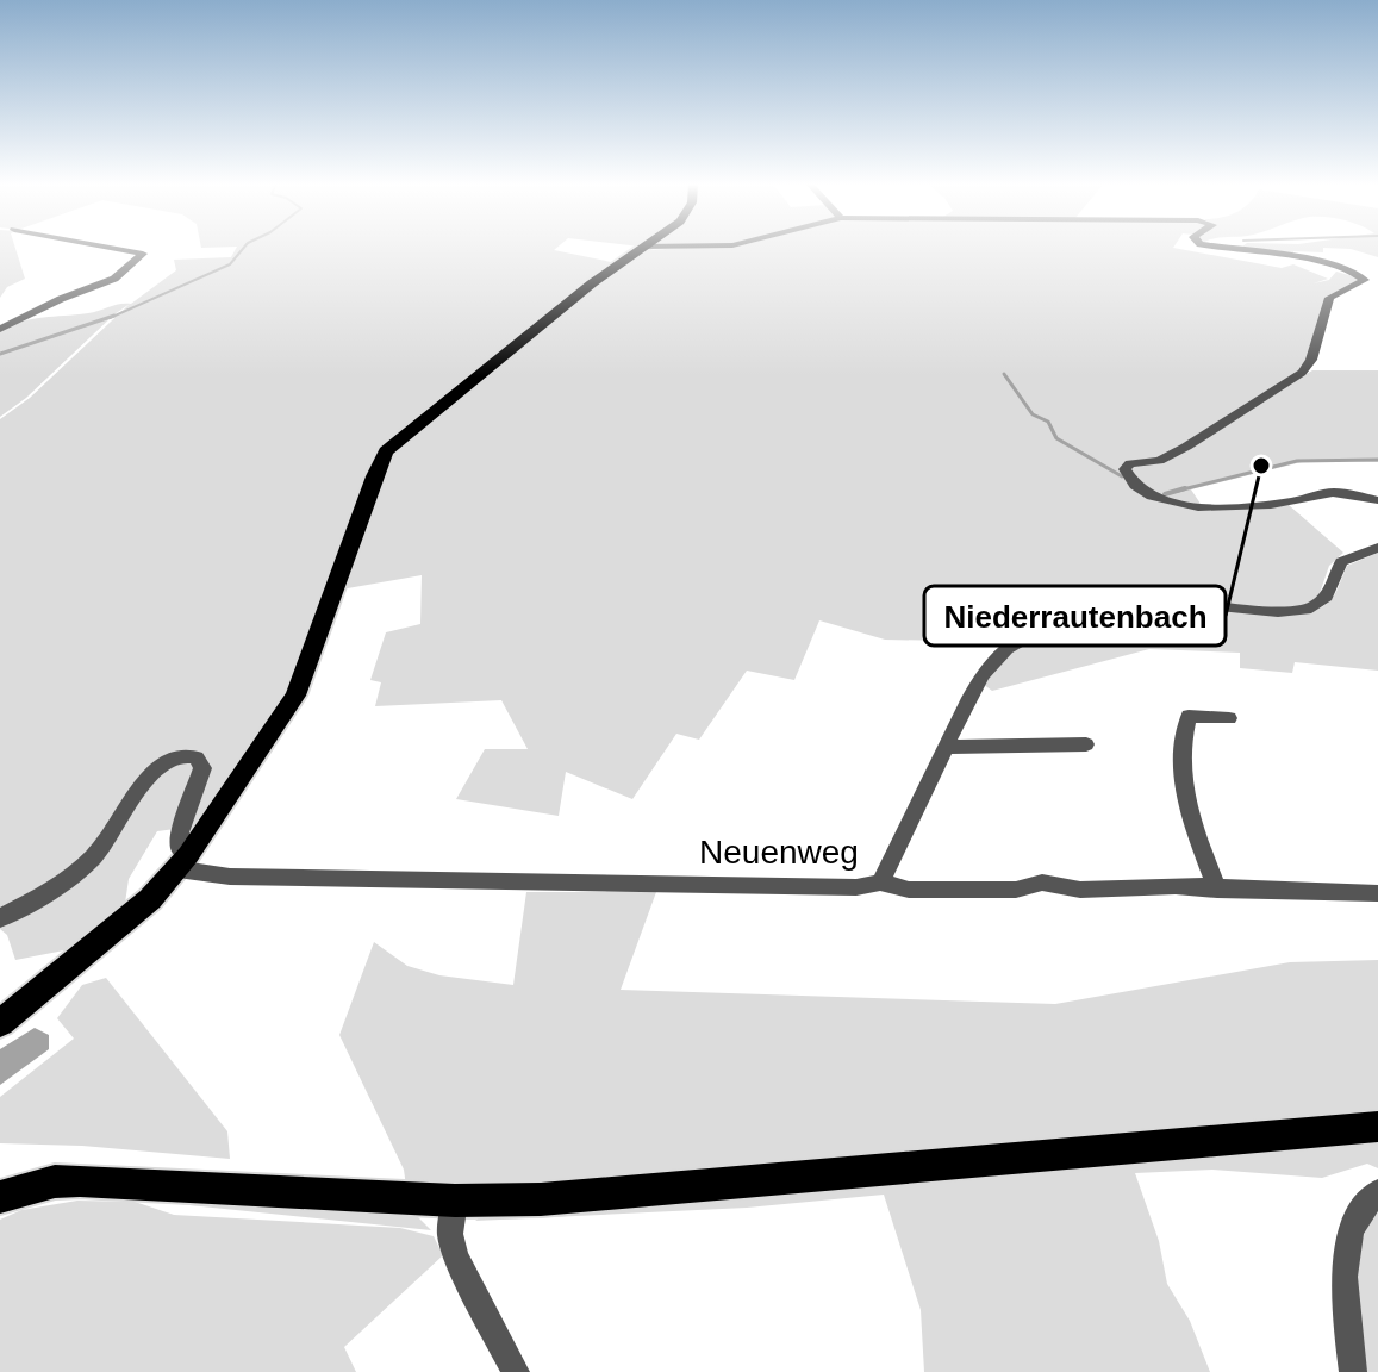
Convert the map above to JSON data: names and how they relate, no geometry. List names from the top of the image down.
{
  "streets": {
    "street": ["Neuenweg"]
  },
  "places": ["Niederrautenbach"]
}
